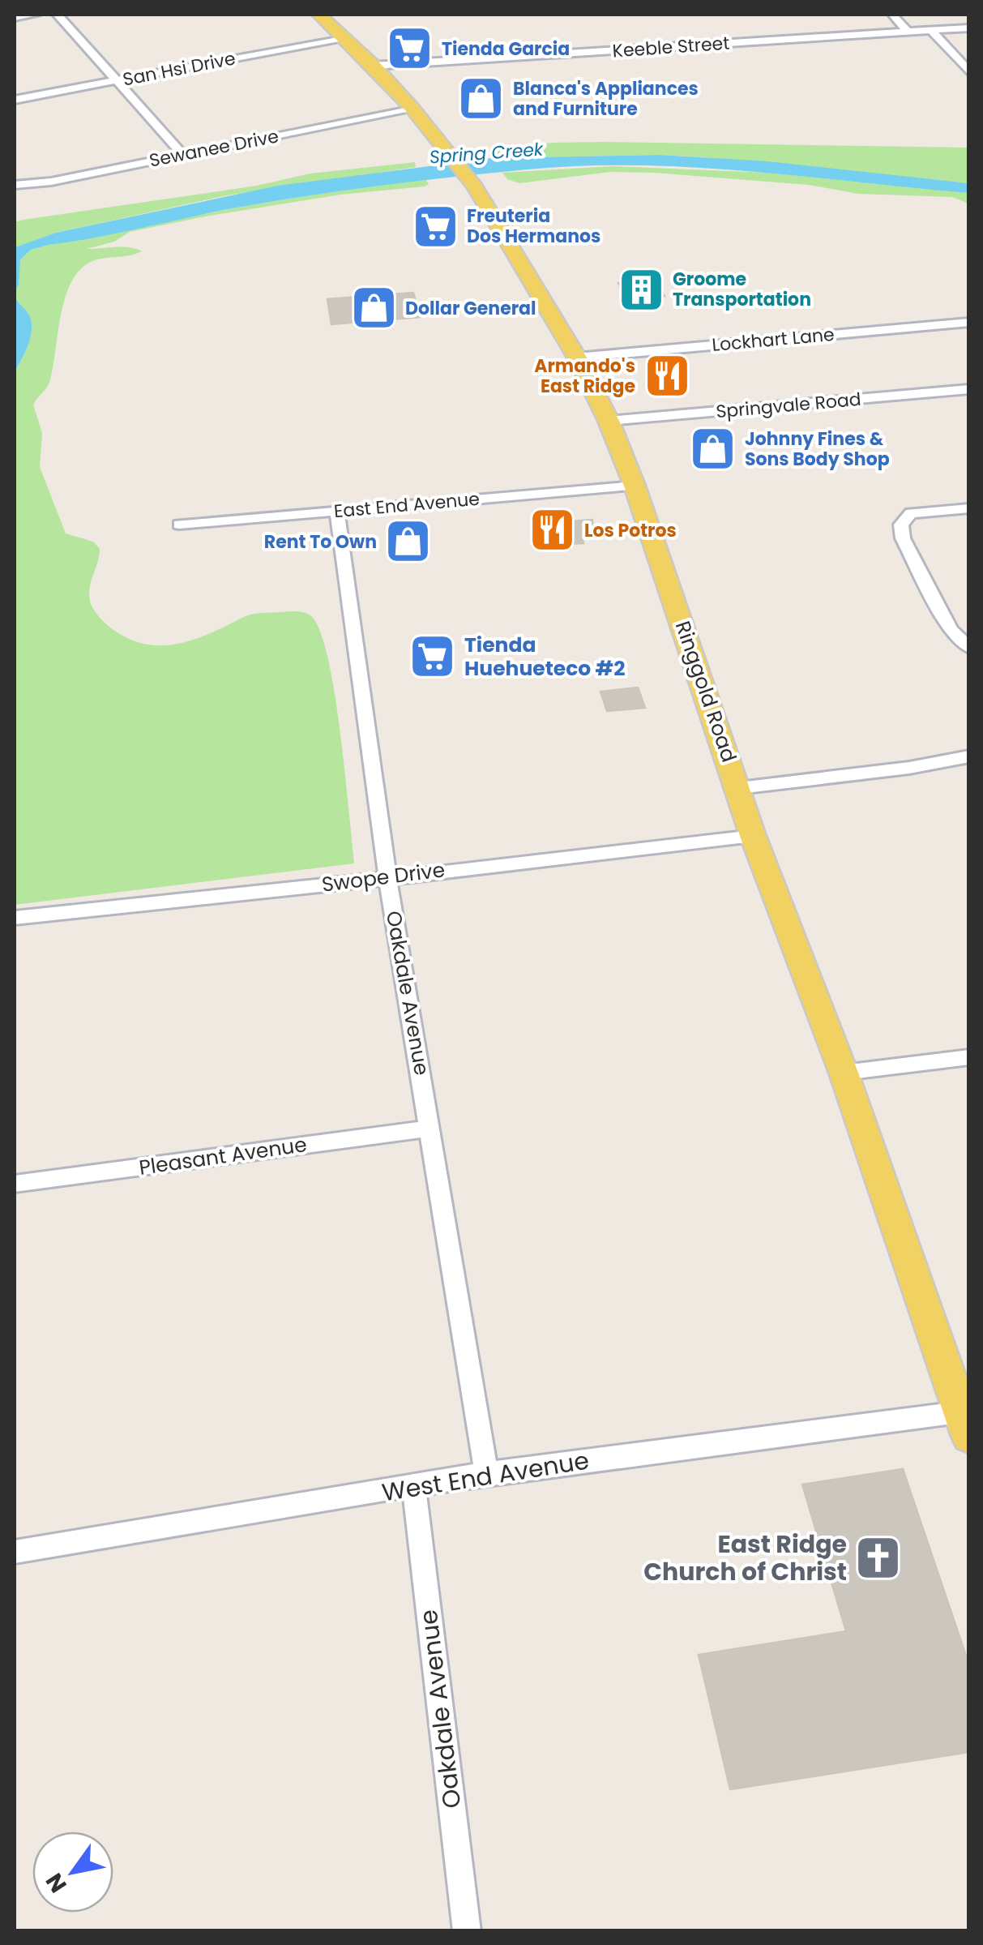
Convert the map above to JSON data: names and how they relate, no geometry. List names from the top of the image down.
{
  "streets": {
    "main road": ["Ringgold Road"],
    "street": [
      "Keeble Street",
      "San Hsi Drive",
      "Sewanee Drive",
      "Lockhart Lane",
      "Springvale Road",
      "East End Avenue",
      "Swope Drive",
      "Oakdale Avenue",
      "Pleasant Avenue",
      "West End Avenue"
    ]
  },
  "crossings": [
    ["Keeble Street", "Ringgold Road"],
    ["San Hsi Drive", "Ringgold Road"],
    ["Sewanee Drive", "Ringgold Road"],
    ["Lockhart Lane", "Ringgold Road"],
    ["Springvale Road", "Ringgold Road"],
    ["East End Avenue", "Ringgold Road"],
    ["East End Avenue", "Oakdale Avenue"],
    ["Ringgold Road", "Swope Drive"],
    ["Ringgold Road", "West End Avenue"],
    ["Swope Drive", "Oakdale Avenue"],
    ["Oakdale Avenue", "Pleasant Avenue"],
    ["Oakdale Avenue", "West End Avenue"]
  ],
  "water": ["Spring Creek"],
  "places": {
    "supermarket": ["Tienda Garcia", "Freuteria Dos Hermanos", "Tienda Huehueteco #2"],
    "shop": [
      "Blanca's Appliances and Furniture",
      "Dollar General",
      "Johnny Fines & Sons Body Shop",
      "Rent To Own"
    ],
    "building": ["Groome Transportation"],
    "restaurant": ["Armando's East Ridge", "Los Potros"],
    "church": ["East Ridge Church of Christ"]
  },
  "north": "bottom left"
}
